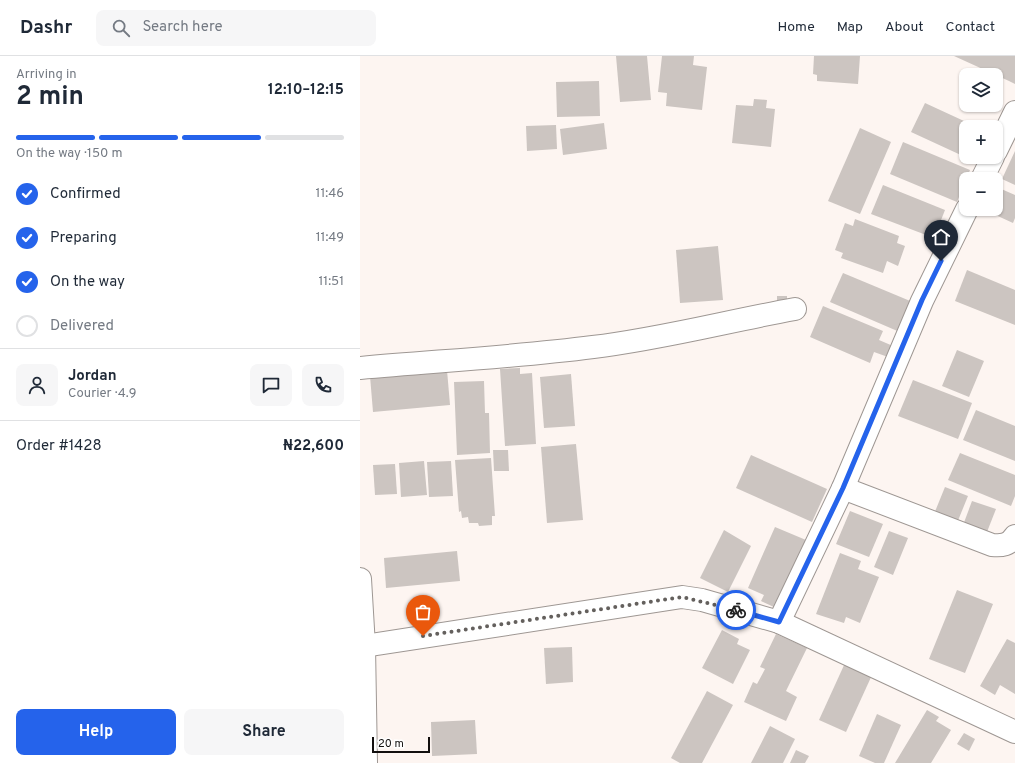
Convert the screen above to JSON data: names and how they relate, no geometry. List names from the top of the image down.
{
  "scale_bar": "20 m",
  "page": {
    "header": "Dashr",
    "search": "Search here",
    "nav": [
      "Home",
      "Map",
      "About",
      "Contact"
    ],
    "heading": ["2 min", "Arriving in", "12:10–12:15"],
    "panel": [
      "Jordan",
      "Courier · 4.9",
      "Order #1428",
      "₦22,600"
    ],
    "map_buttons": ["+", "−"],
    "bar": "On the way · 150 m",
    "list": [
      ["Confirmed", "11:46"],
      ["Preparing", "11:49"],
      ["On the way", "11:51"],
      "Delivered"
    ],
    "buttons": ["Help", "Share"],
    "scale": "20 m"
  }
}
